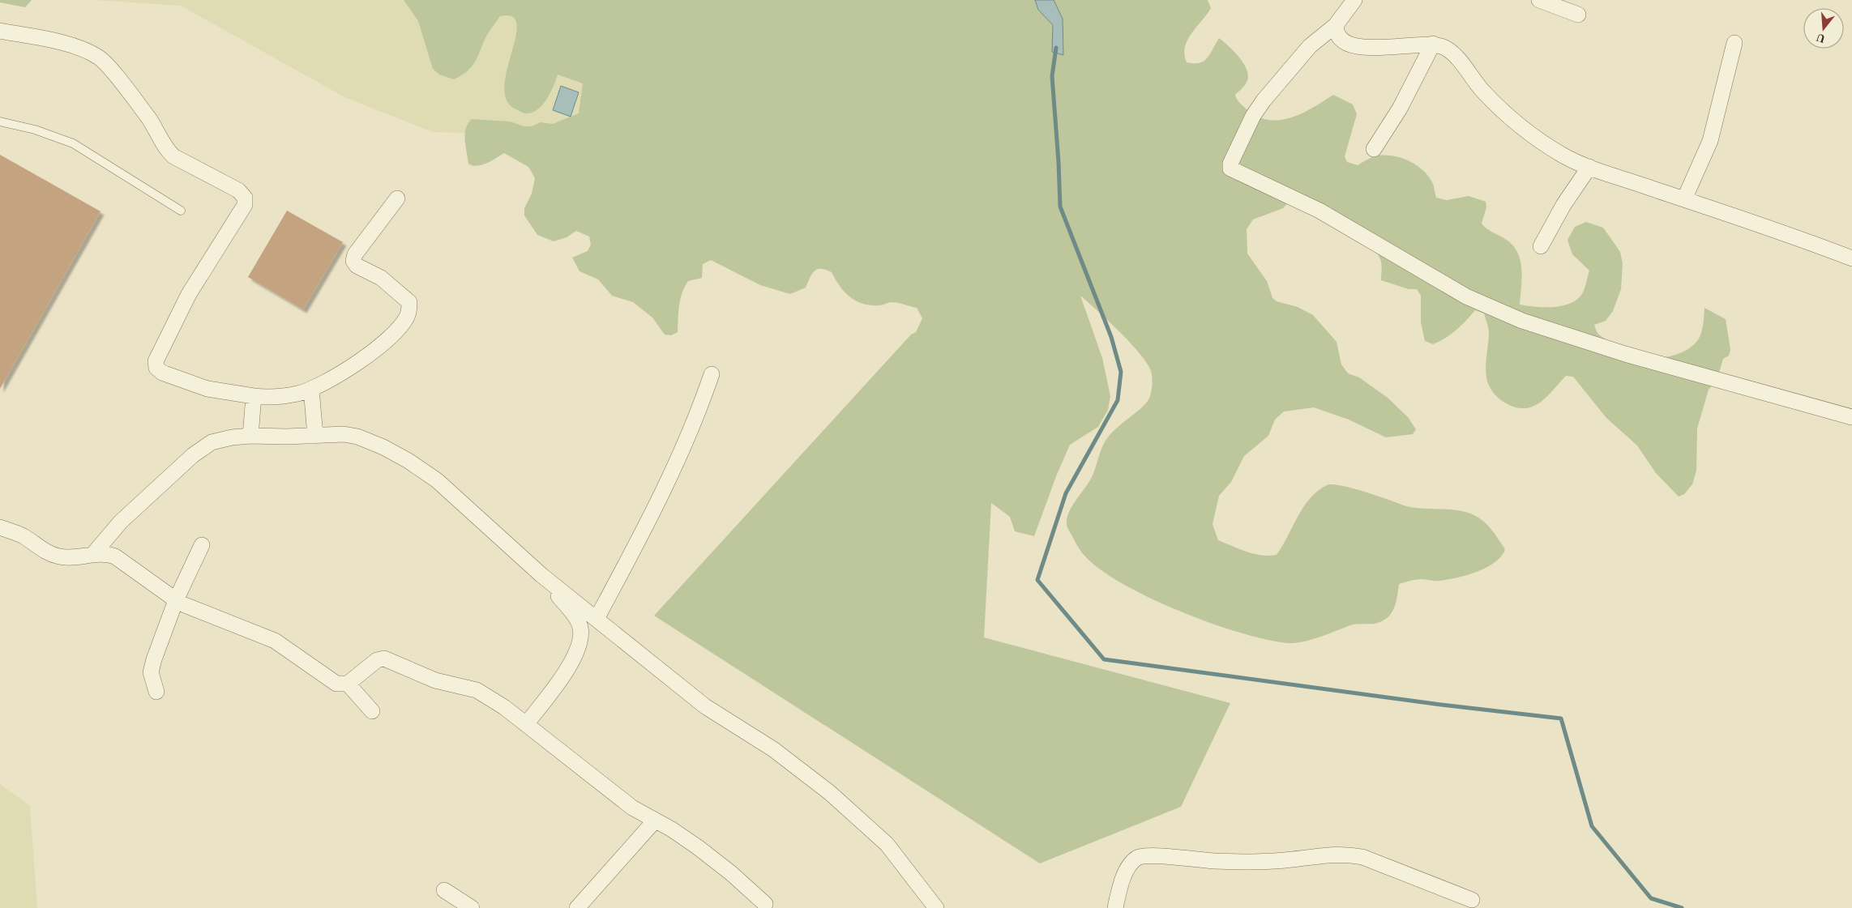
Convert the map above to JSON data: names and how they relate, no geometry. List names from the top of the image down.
{
  "north": "bottom"
}
